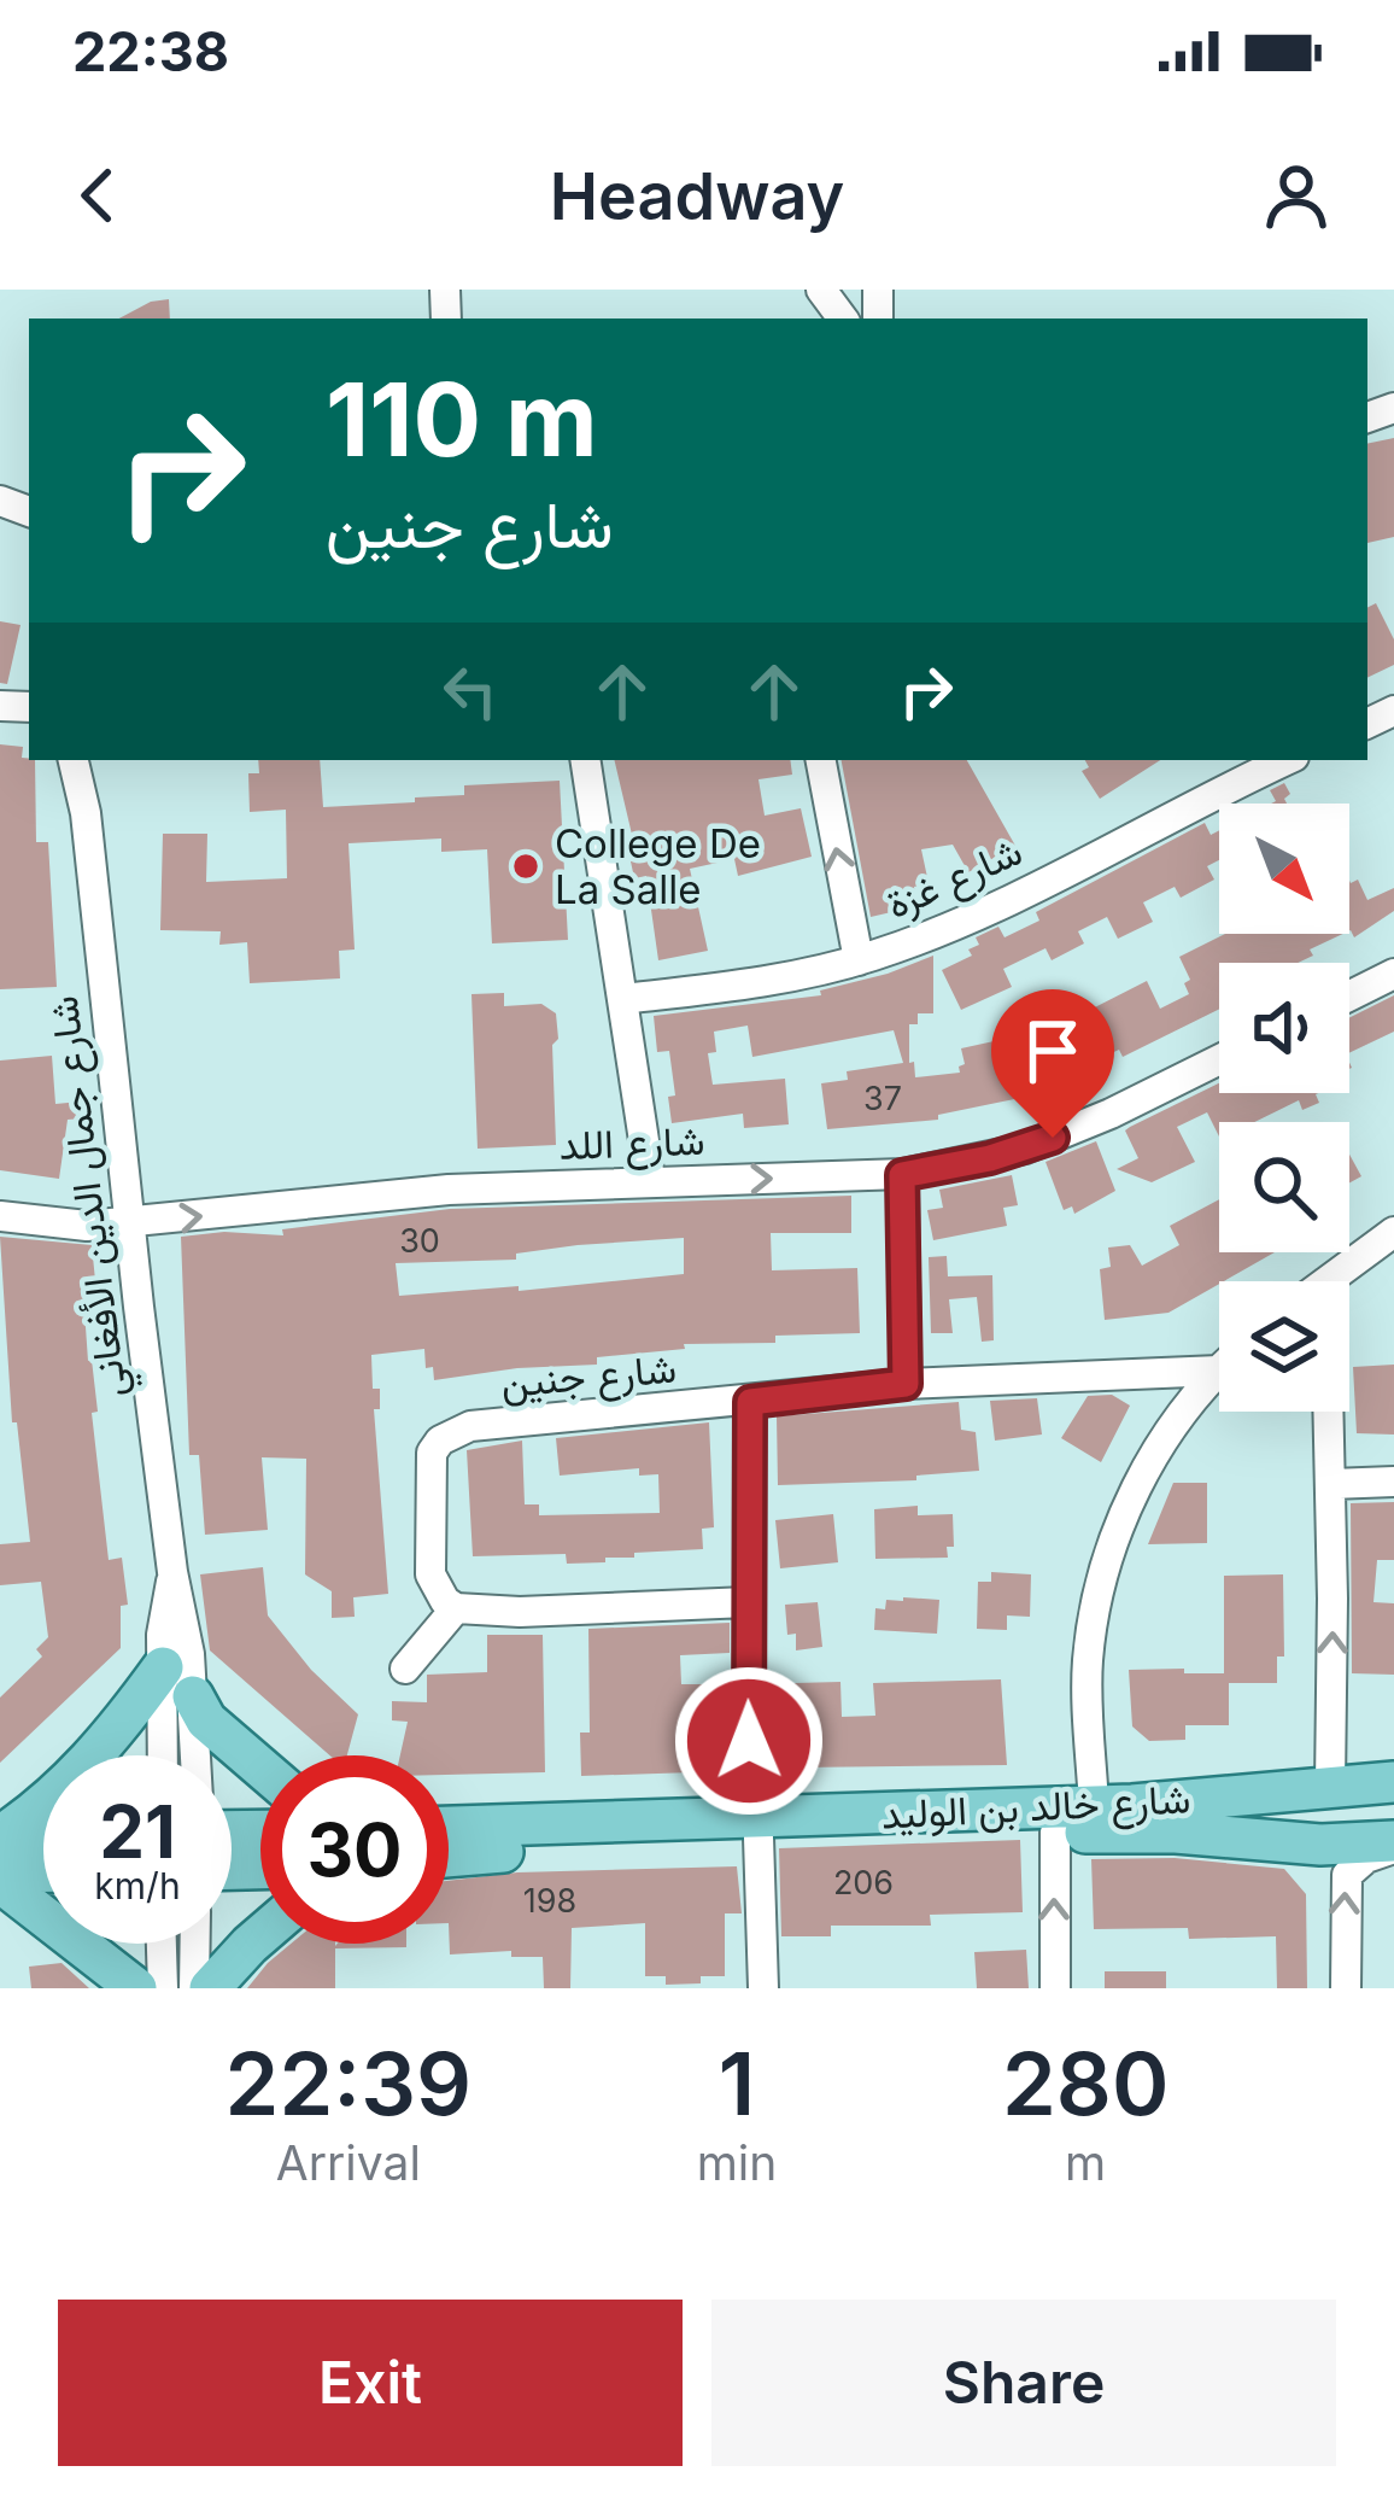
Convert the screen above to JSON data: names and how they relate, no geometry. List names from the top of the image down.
{
  "streets": {
    "main road": ["شارع خالد بن الوليد"],
    "street": [
      "شارع غزة",
      "شارع اللد",
      "شارع جمال الدين الأفغاني",
      "شارع جنين"
    ]
  },
  "crossings": [
    ["شارع اللد", "شارع جمال الدين الأفغاني"]
  ],
  "one_way": ["شارع اللد"],
  "places": ["College De La Salle"],
  "house_numbers": [
    "37",
    "30",
    "206",
    "198"
  ],
  "north": "bottom right",
  "page": {
    "status": "22:38",
    "header": "Headway",
    "turn": ["110 m", "شارع جنين"],
    "speed": "21 km/h",
    "limit": "30",
    "eta": [
      "22:39",
      "Arrival",
      "1",
      "min",
      "280",
      "m"
    ],
    "buttons": ["Exit", "Share"]
  }
}
